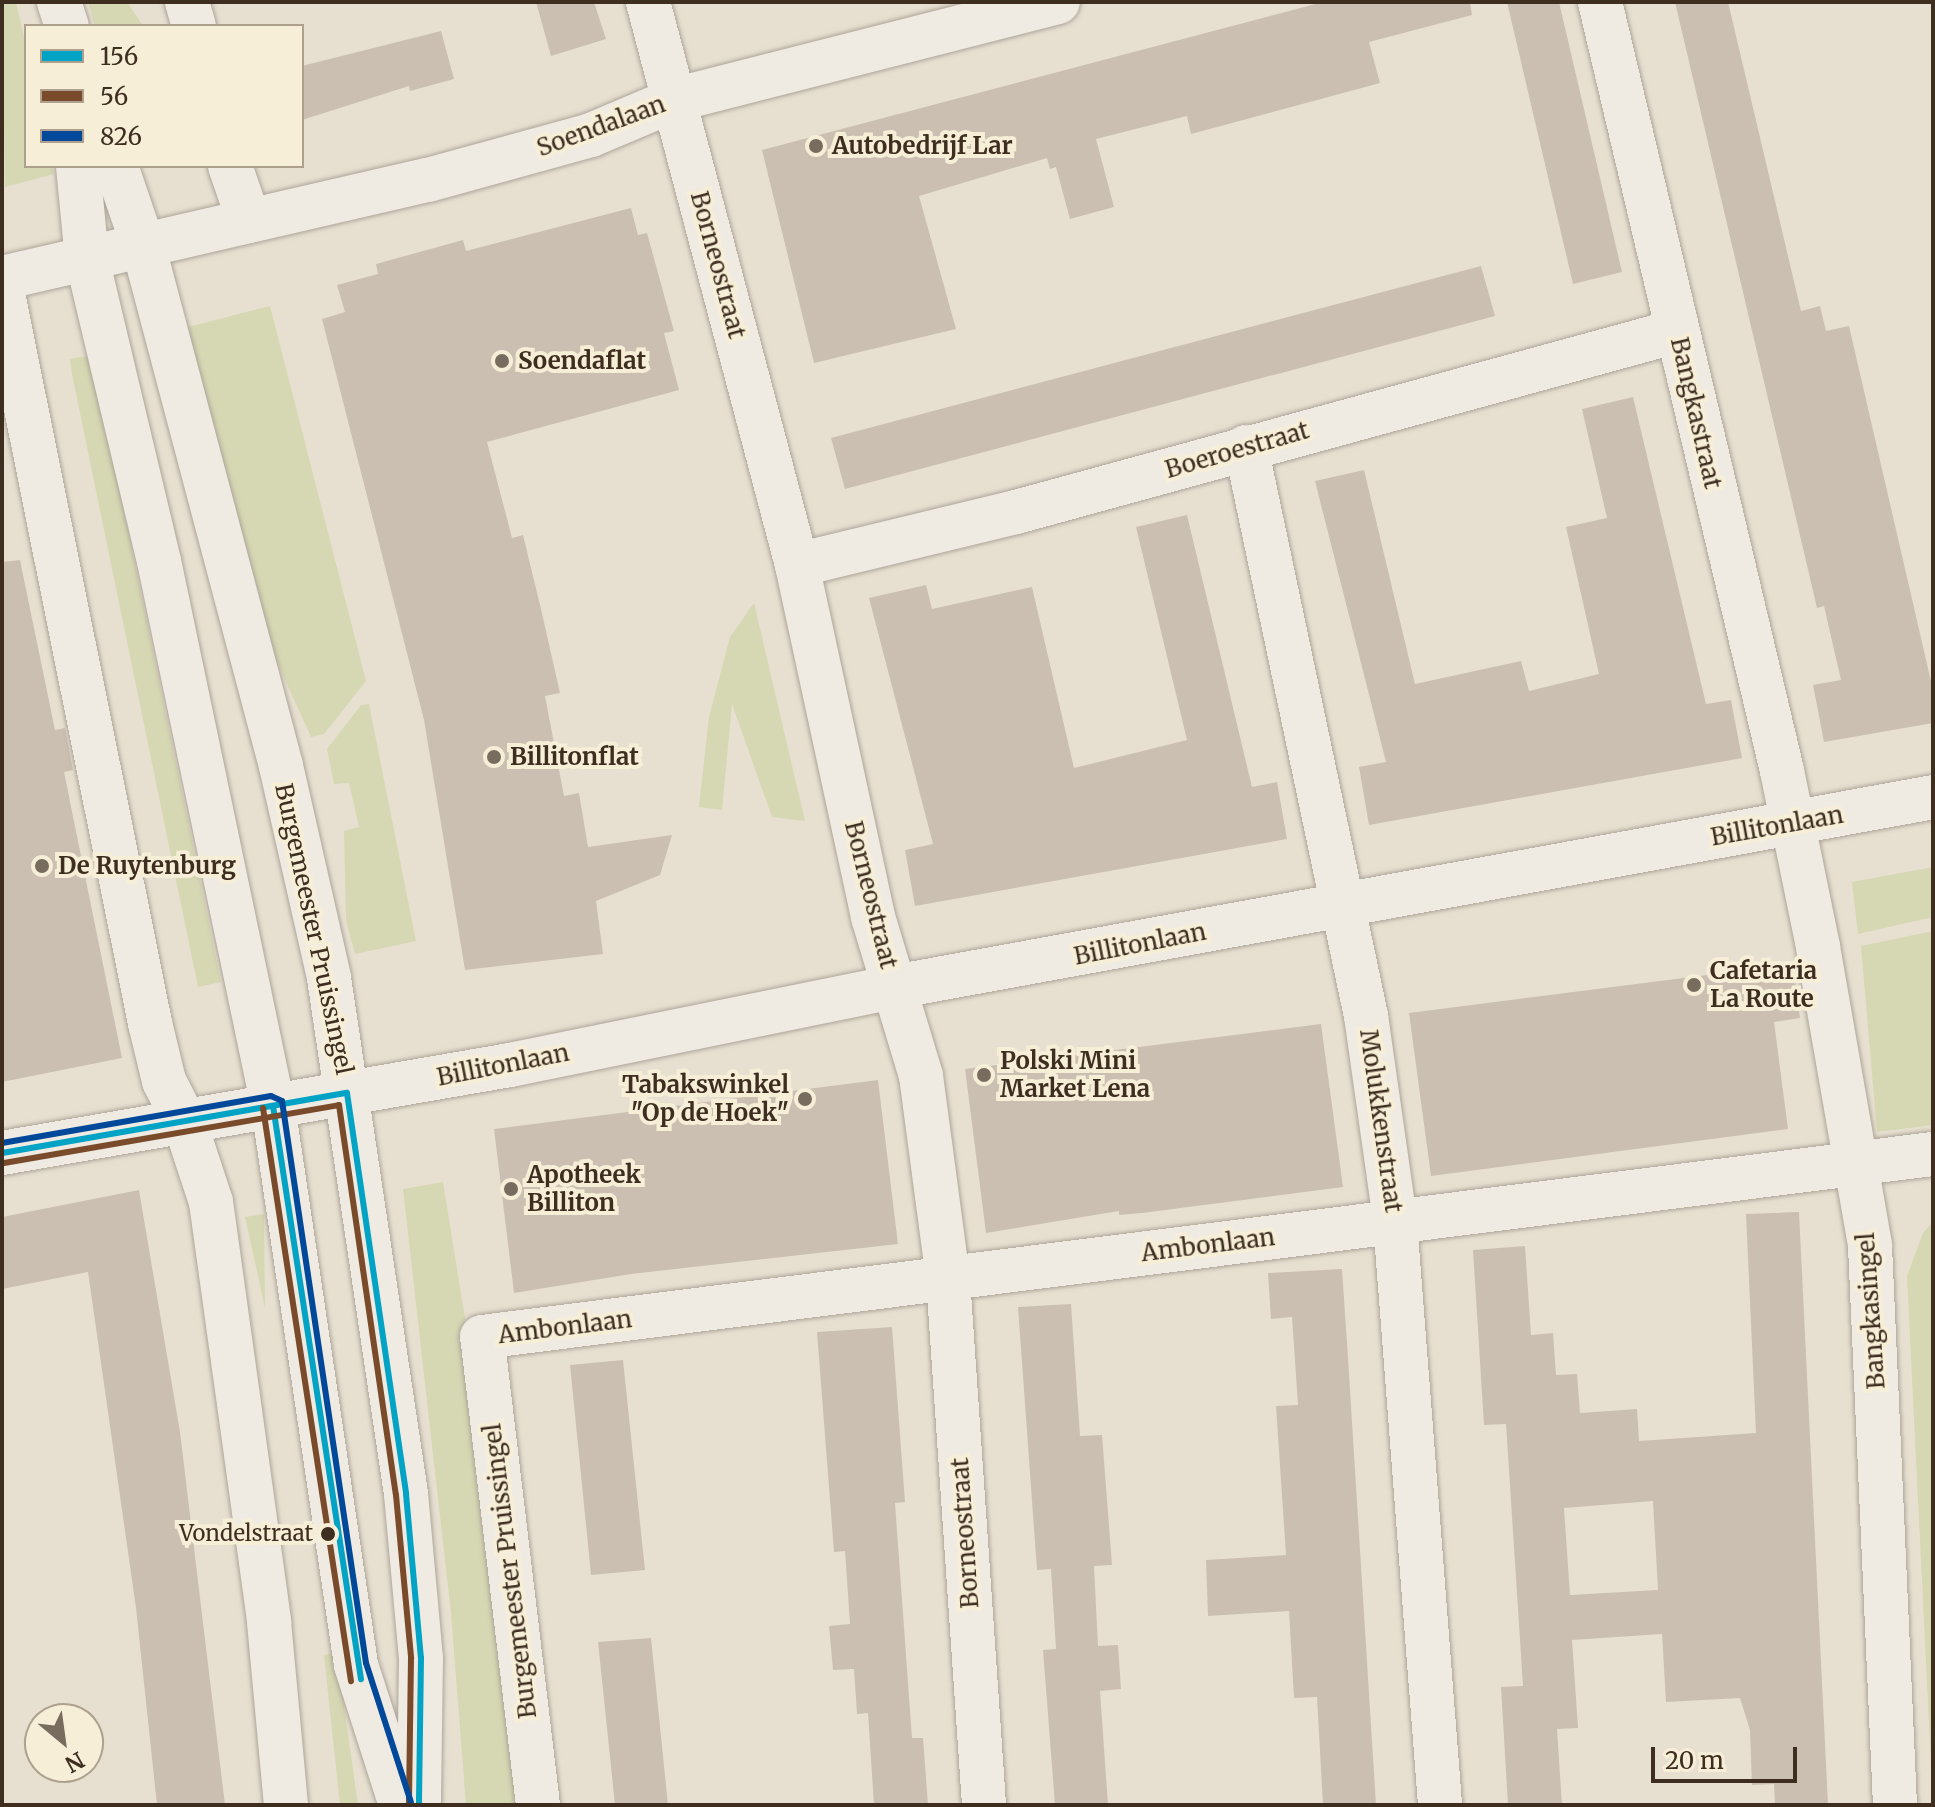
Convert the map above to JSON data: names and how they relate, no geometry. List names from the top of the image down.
{
  "streets": {
    "street": [
      "Soendalaan",
      "Borneostraat",
      "Bangkastraat",
      "Boeroestraat",
      "Billitonlaan",
      "Burgemeester Pruissingel",
      "Molukkenstraat",
      "Ambonlaan",
      "Bangkasingel"
    ]
  },
  "crossings": [
    ["Soendalaan", "Borneostraat"],
    ["Soendalaan", "Burgemeester Pruissingel"],
    ["Borneostraat", "Boeroestraat"],
    ["Borneostraat", "Billitonlaan"],
    ["Borneostraat", "Ambonlaan"],
    ["Bangkastraat", "Boeroestraat"],
    ["Bangkastraat", "Billitonlaan"],
    ["Bangkastraat", "Bangkasingel"],
    ["Boeroestraat", "Molukkenstraat"],
    ["Billitonlaan", "Burgemeester Pruissingel"],
    ["Billitonlaan", "Molukkenstraat"],
    ["Billitonlaan", "Bangkasingel"],
    ["Burgemeester Pruissingel", "Ambonlaan"],
    ["Molukkenstraat", "Ambonlaan"],
    ["Ambonlaan", "Bangkasingel"]
  ],
  "places": [
    "Autobedrijf Lar",
    "Soendaflat",
    "Billitonflat",
    "De Ruytenburg",
    "Cafetaria La Route",
    "Polski Mini Market Lena",
    "Tabakswinkel \"Op de Hoek\"",
    "Apotheek Billiton",
    "Vondelstraat"
  ],
  "lines": ["transit line 156", "transit line 826", "transit line 56"],
  "legend": ["156", "56", "826"],
  "scale_bar": "20 m",
  "north": "bottom right"
}
